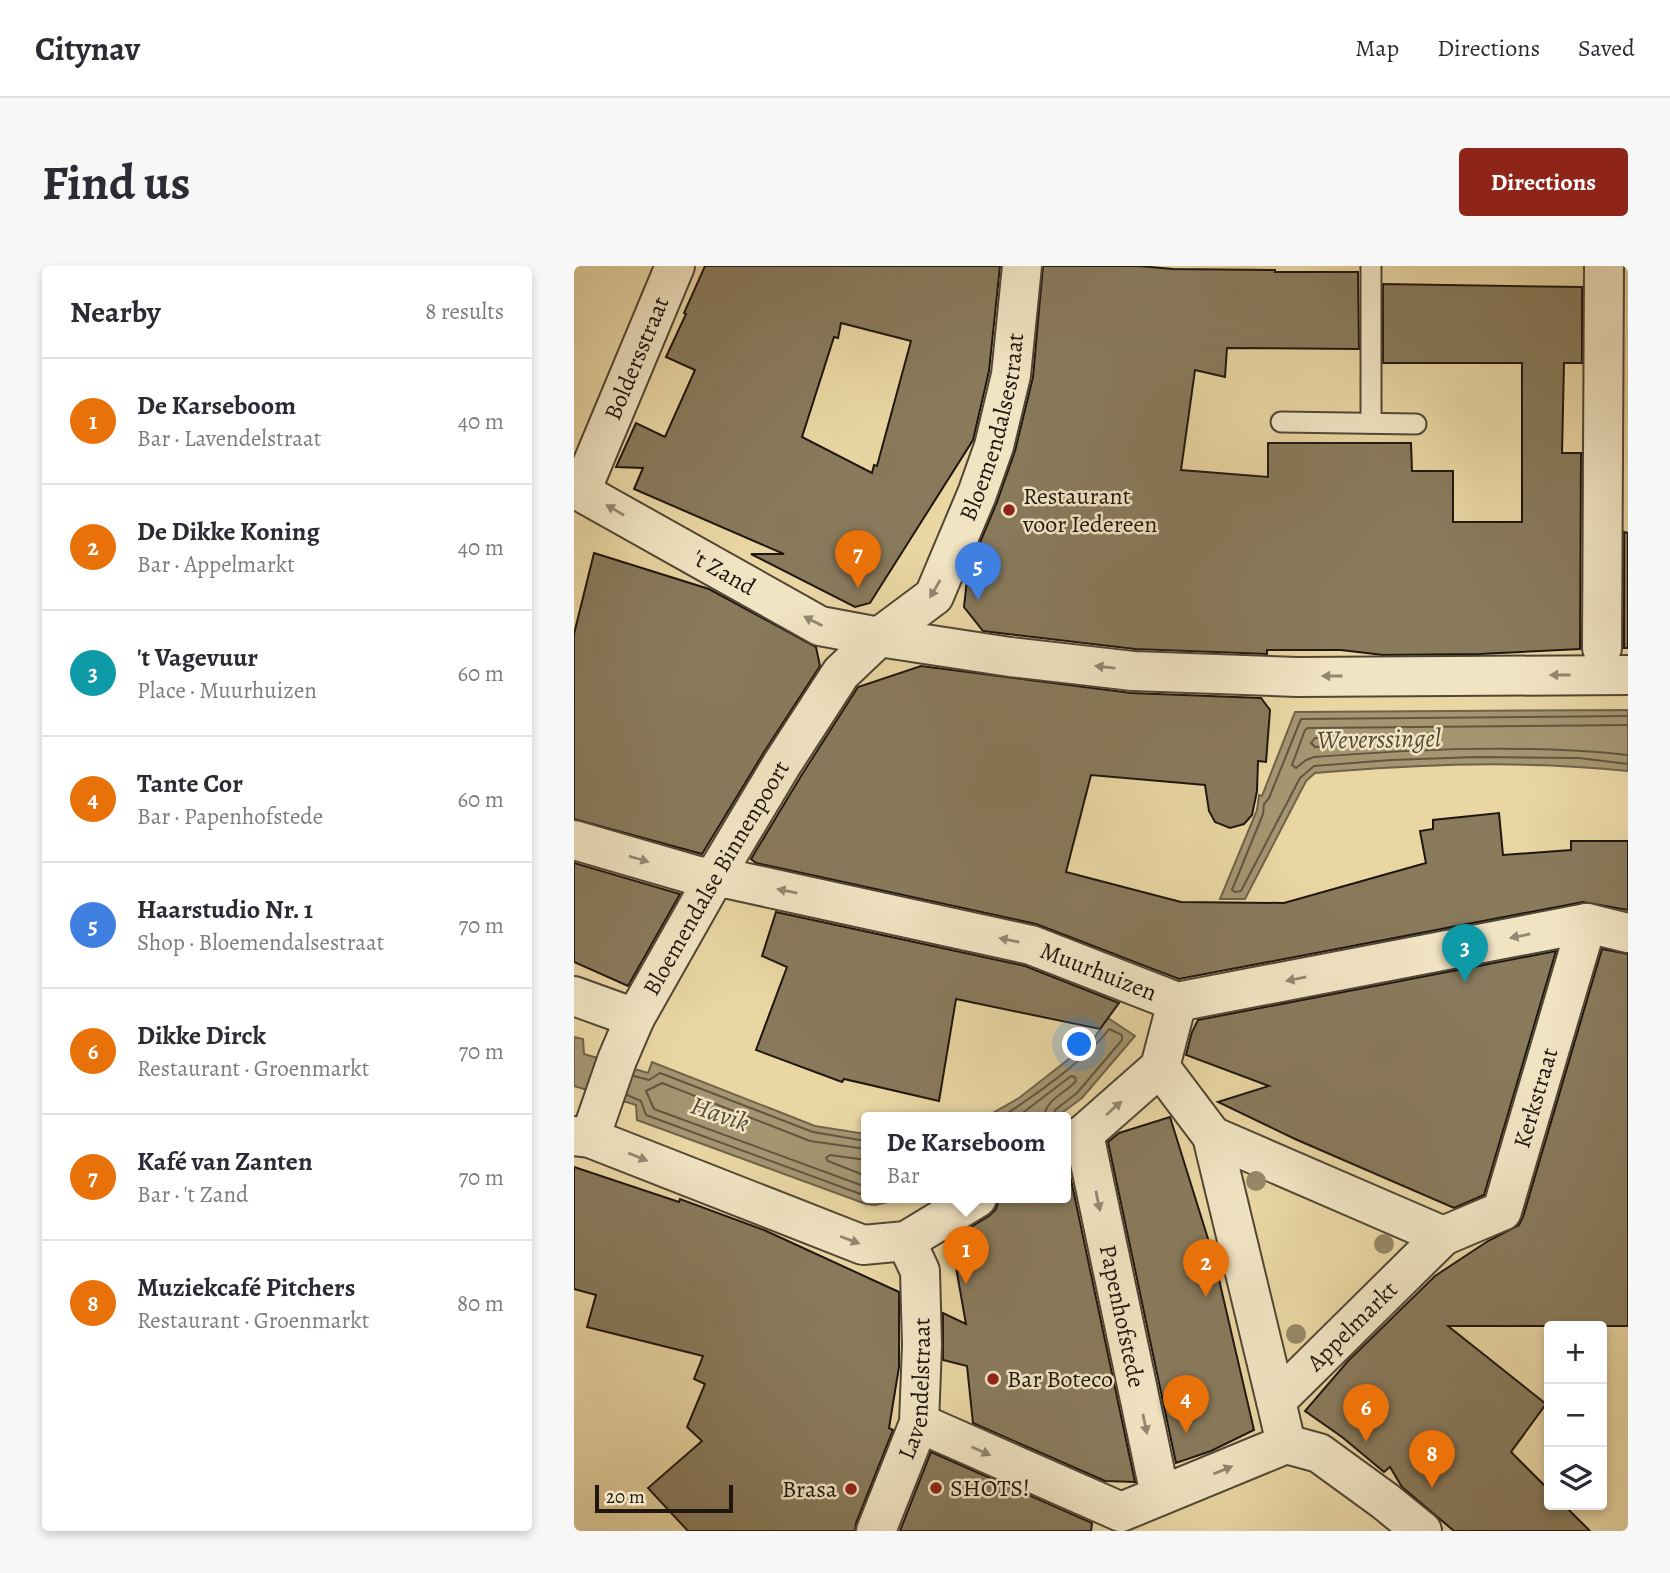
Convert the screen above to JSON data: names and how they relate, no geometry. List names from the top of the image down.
{
  "streets": {
    "street": [
      "Boldersstraat",
      "Bloemendalsestraat",
      "'t Zand",
      "Bloemendalse Binnenpoort",
      "Muurhuizen",
      "Kerkstraat",
      "Papenhofstede",
      "Appelmarkt",
      "Lavendelstraat"
    ]
  },
  "crossings": [
    ["Boldersstraat", "'t Zand"],
    ["Bloemendalsestraat", "'t Zand"],
    ["Bloemendalsestraat", "Bloemendalse Binnenpoort"],
    ["'t Zand", "Bloemendalse Binnenpoort"],
    ["Bloemendalse Binnenpoort", "Muurhuizen"],
    ["Muurhuizen", "Kerkstraat"],
    ["Kerkstraat", "Appelmarkt"]
  ],
  "one_way": ["Bloemendalsestraat", "'t Zand", "Papenhofstede"],
  "water": ["Weverssingel", "Havik"],
  "places": [
    "Restaurant voor Iedereen",
    "Bar Boteco",
    "SHOTS!",
    "Brasa"
  ],
  "scale_bar": "20 m",
  "page": {
    "header": "Citynav",
    "nav": ["Map", "Directions", "Saved"],
    "buttons": "Directions",
    "title": "Find us",
    "heading": ["Nearby", "8 results"],
    "list": [
      {
        "mark": "1",
        "name": "De Karseboom",
        "note": "Bar · Lavendelstraat",
        "value": "40 m"
      },
      {
        "mark": "2",
        "name": "De Dikke Koning",
        "note": "Bar · Appelmarkt",
        "value": "40 m"
      },
      {
        "mark": "3",
        "name": "'t Vagevuur",
        "note": "Place · Muurhuizen",
        "value": "60 m"
      },
      {
        "mark": "4",
        "name": "Tante Cor",
        "note": "Bar · Papenhofstede",
        "value": "60 m"
      },
      {
        "mark": "5",
        "name": "Haarstudio Nr. 1",
        "note": "Shop · Bloemendalsestraat",
        "value": "70 m"
      },
      {
        "mark": "6",
        "name": "Dikke Dirck",
        "note": "Restaurant · Groenmarkt",
        "value": "70 m"
      },
      {
        "mark": "7",
        "name": "Kafé van Zanten",
        "note": "Bar · 't Zand",
        "value": "70 m"
      },
      {
        "mark": "8",
        "name": "Muziekcafé Pitchers",
        "note": "Restaurant · Groenmarkt",
        "value": "80 m"
      }
    ],
    "pins": [
      "7",
      "5",
      "3",
      "1",
      "2",
      "4",
      "6",
      "8"
    ],
    "popup": ["De Karseboom", "Bar"],
    "map_buttons": ["+", "−"],
    "scale": "20 m"
  }
}
